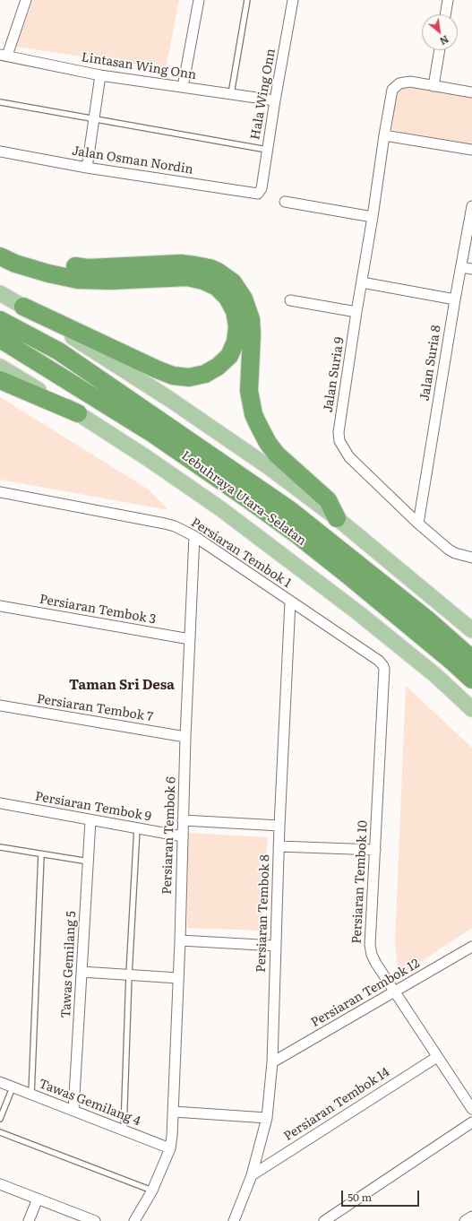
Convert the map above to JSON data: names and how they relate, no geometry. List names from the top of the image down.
{
  "streets": {
    "highway": ["Lebuhraya Utara–Selatan"],
    "street": [
      "Lintasan Wing Onn",
      "Hala Wing Onn",
      "Jalan Osman Nordin",
      "Jalan Suria 8",
      "Jalan Suria 9",
      "Persiaran Tembok 1",
      "Persiaran Tembok 3",
      "Persiaran Tembok 7",
      "Persiaran Tembok 9",
      "Persiaran Tembok 6",
      "Persiaran Tembok 10",
      "Persiaran Tembok 8",
      "Tawas Gemilang 5",
      "Persiaran Tembok 12",
      "Tawas Gemilang 4",
      "Persiaran Tembok 14"
    ]
  },
  "crossings": [
    ["Lintasan Wing Onn", "Hala Wing Onn"],
    ["Hala Wing Onn", "Jalan Osman Nordin"],
    ["Jalan Suria 8", "Jalan Suria 9"],
    ["Persiaran Tembok 1", "Persiaran Tembok 6"],
    ["Persiaran Tembok 1", "Persiaran Tembok 10"],
    ["Persiaran Tembok 1", "Persiaran Tembok 8"],
    ["Persiaran Tembok 3", "Persiaran Tembok 6"],
    ["Persiaran Tembok 7", "Persiaran Tembok 6"],
    ["Persiaran Tembok 9", "Persiaran Tembok 6"],
    ["Persiaran Tembok 9", "Tawas Gemilang 5"],
    ["Persiaran Tembok 6", "Tawas Gemilang 4"],
    ["Persiaran Tembok 10", "Persiaran Tembok 12"],
    ["Persiaran Tembok 10", "Persiaran Tembok 14"],
    ["Persiaran Tembok 8", "Persiaran Tembok 12"],
    ["Persiaran Tembok 8", "Persiaran Tembok 14"],
    ["Tawas Gemilang 5", "Tawas Gemilang 4"]
  ],
  "districts": ["Taman Sri Desa"],
  "scale_bar": "50 m",
  "north": "bottom right"
}
